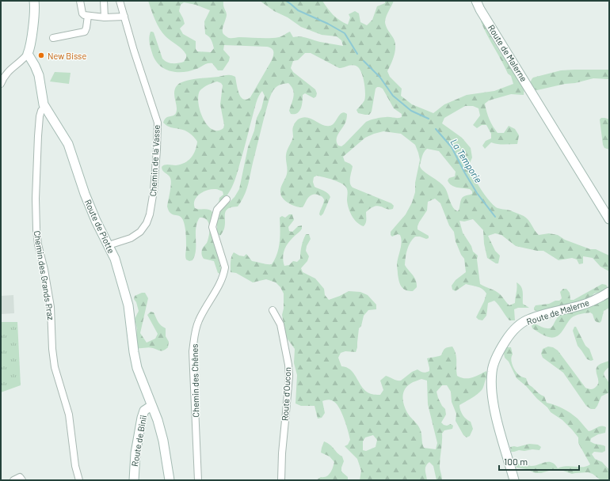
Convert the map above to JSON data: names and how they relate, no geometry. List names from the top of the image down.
{
  "streets": {
    "street": [
      "Route de Malerne",
      "Chemin de la Vasse",
      "Route de Piotte",
      "Chemin des Grands Praz",
      "Chemin des Chênes",
      "Route d'Oucon",
      "Route de Binii"
    ]
  },
  "crossings": [
    ["Chemin de la Vasse", "Route de Piotte"],
    ["Route de Piotte", "Chemin des Grands Praz"],
    ["Route de Piotte", "Route de Binii"]
  ],
  "water": ["La Temporie"],
  "places": ["New Bisse"],
  "scale_bar": "100 m"
}
